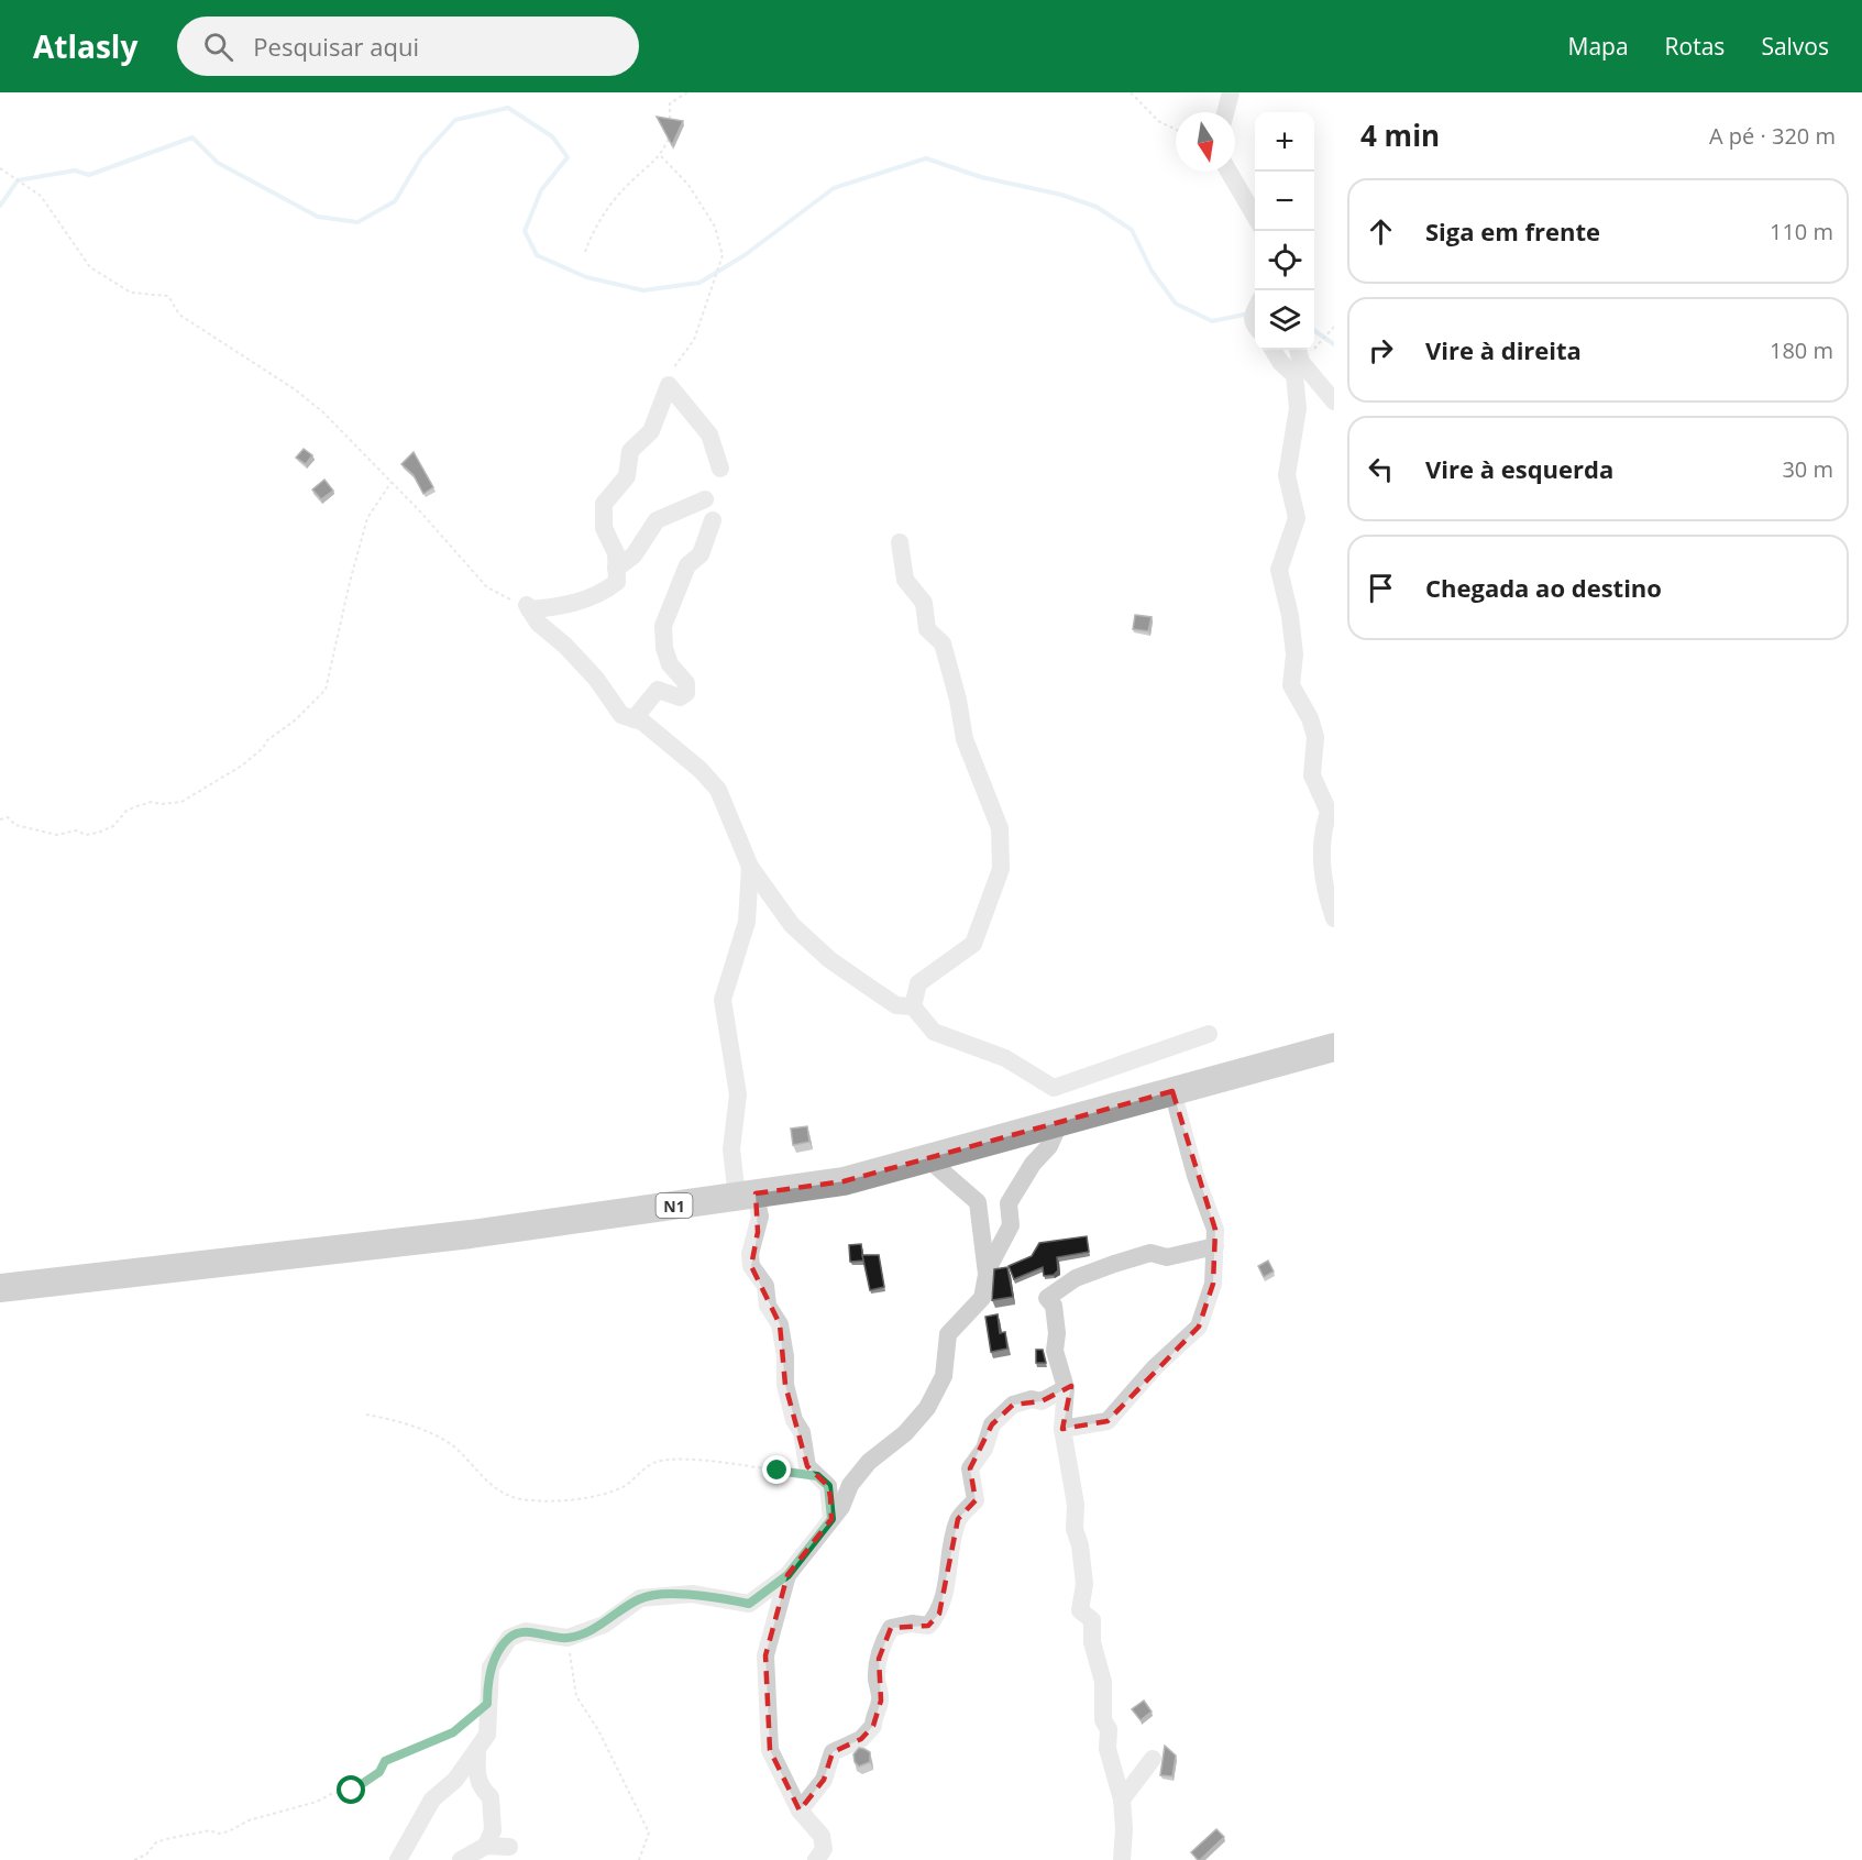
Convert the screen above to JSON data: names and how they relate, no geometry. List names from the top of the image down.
{
  "streets": {
    "highway": ["N1"]
  },
  "north": "bottom",
  "page": {
    "header": "Atlasly",
    "search": "Pesquisar aqui",
    "nav": ["Mapa", "Rotas", "Salvos"],
    "heading": ["4 min", "A pé · 320 m"],
    "map_buttons": ["+", "−"],
    "list": [
      ["Siga em frente", "110 m"],
      ["Vire à direita", "180 m"],
      ["Vire à esquerda", "30 m"],
      "Chegada ao destino"
    ]
  }
}
